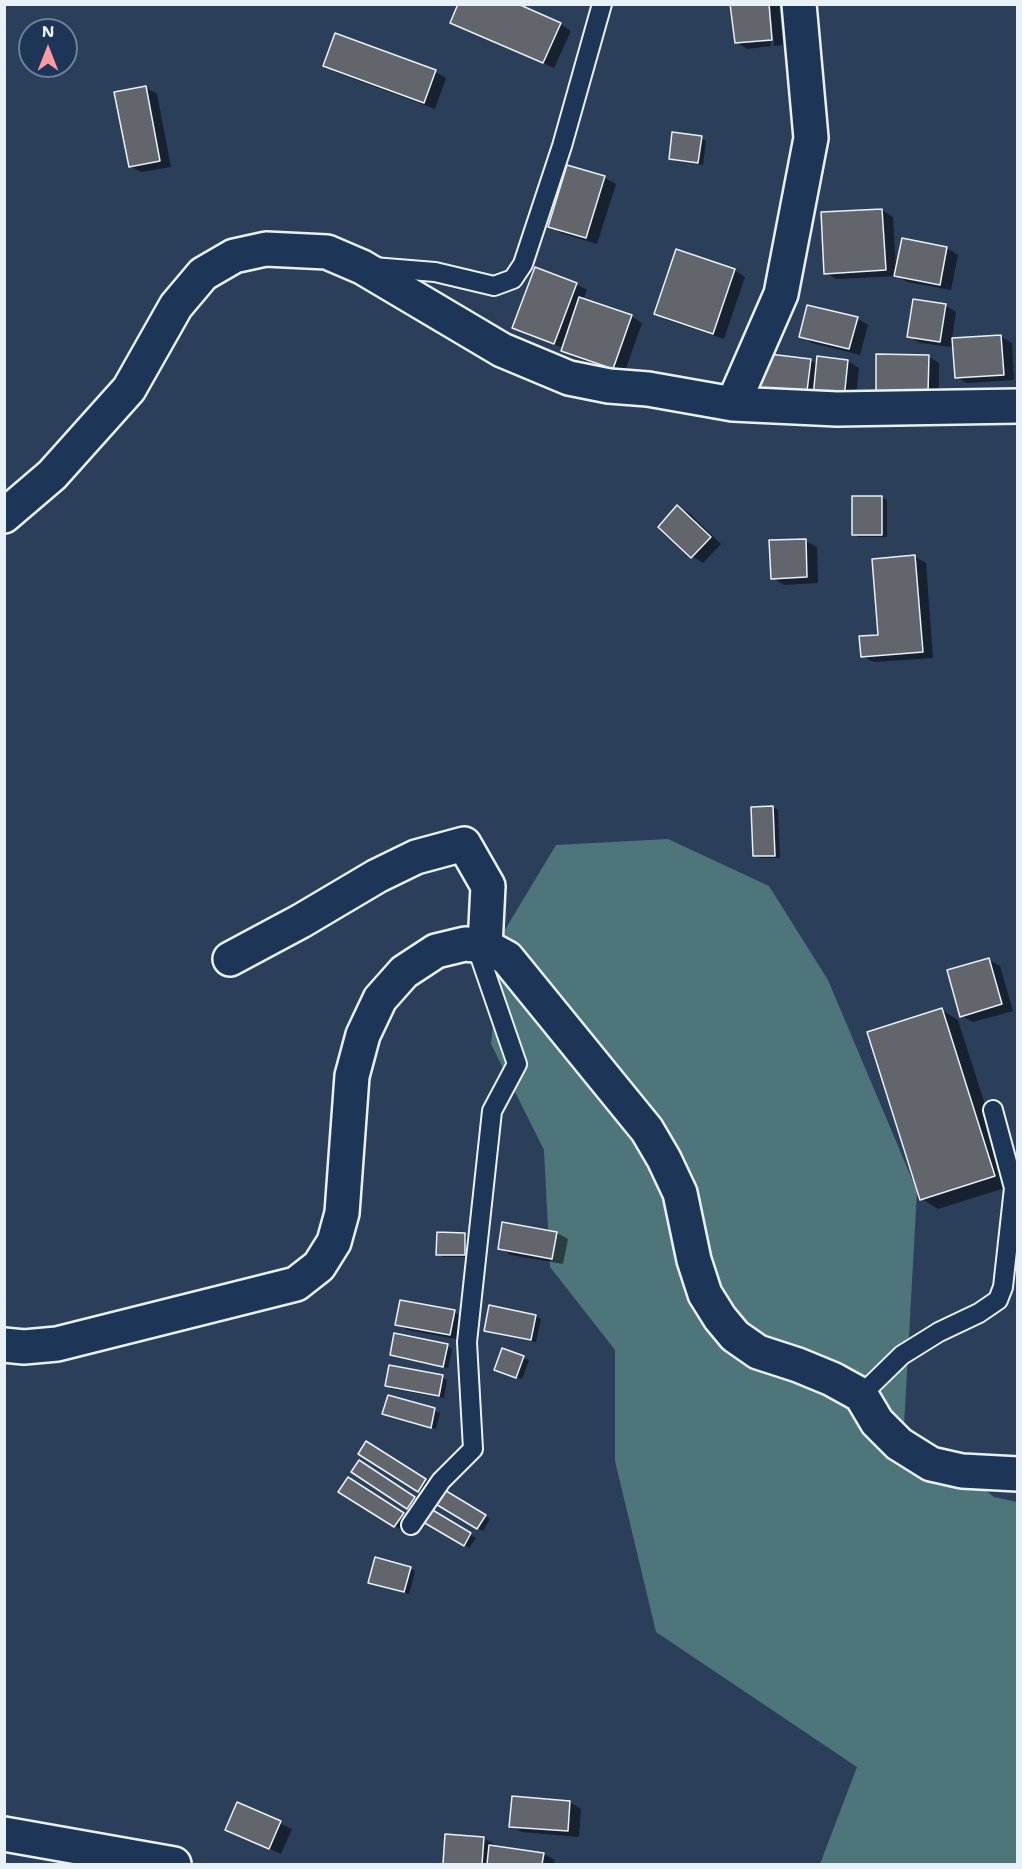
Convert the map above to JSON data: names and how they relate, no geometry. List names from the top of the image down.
{
  "north": "top"
}
